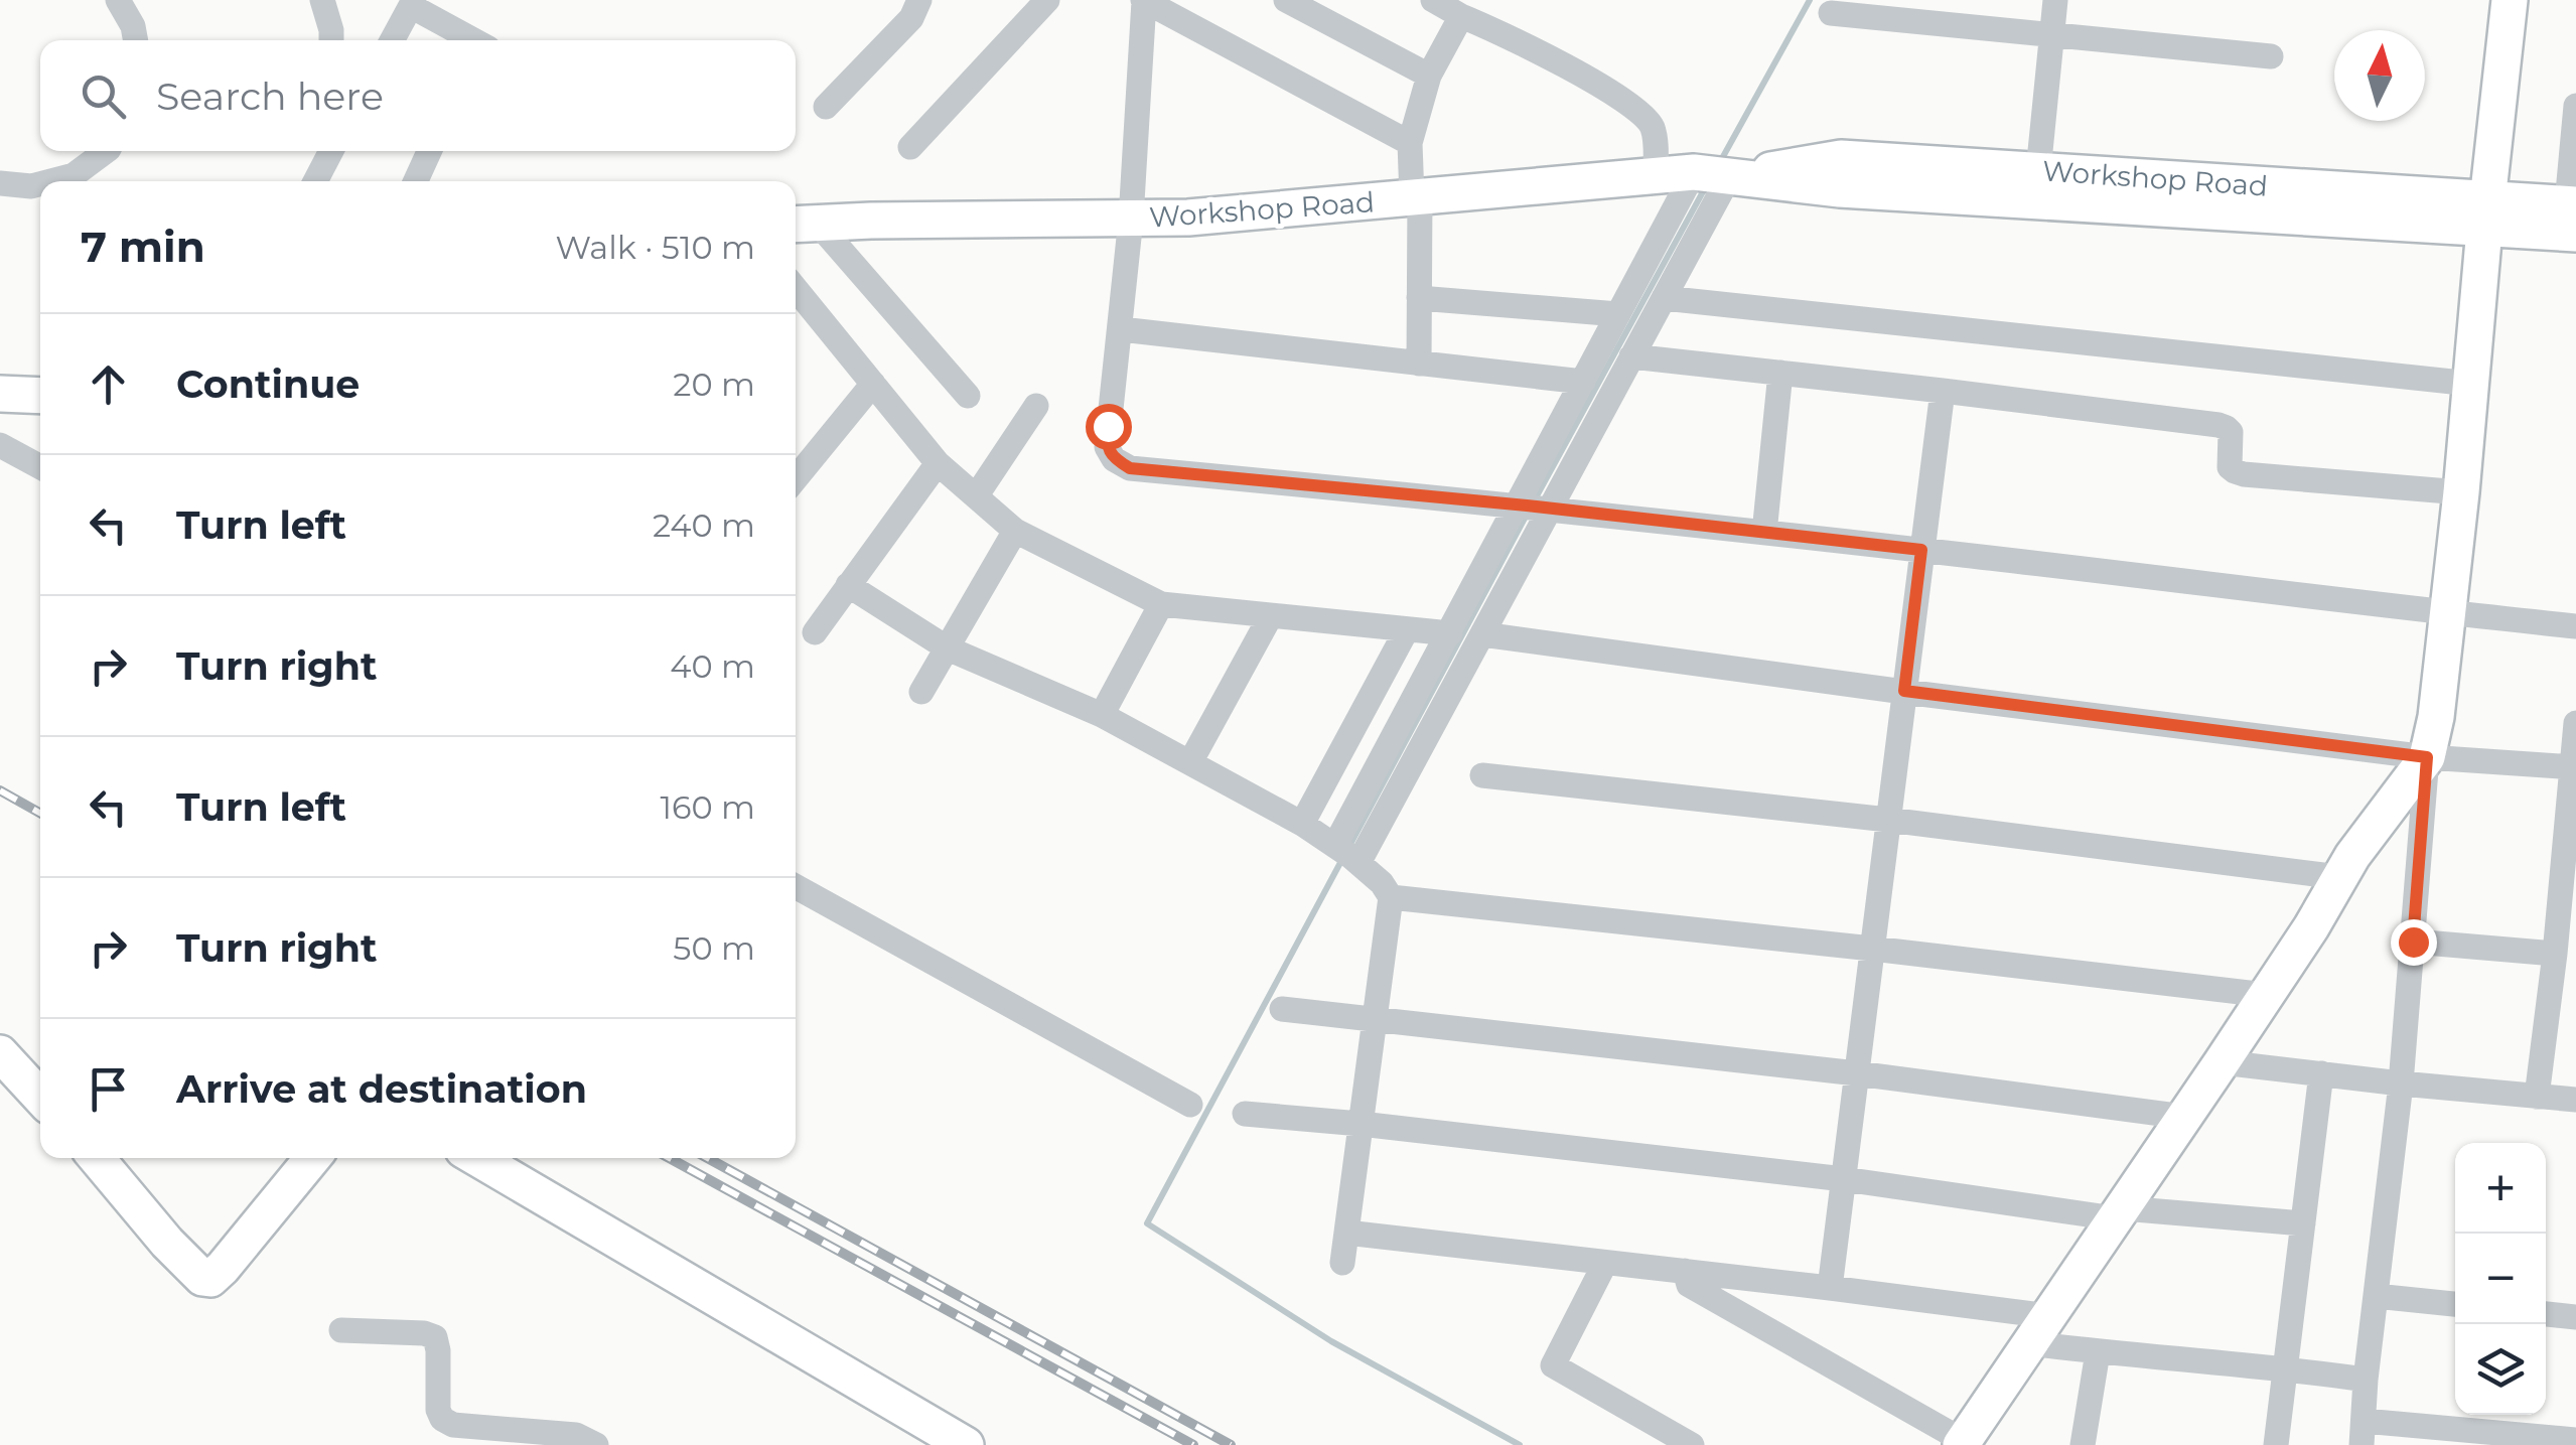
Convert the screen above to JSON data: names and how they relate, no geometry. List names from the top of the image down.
{
  "streets": {
    "street": ["Workshop Road"]
  },
  "north": "top",
  "page": {
    "search": "Search here",
    "heading": ["7 min", "Walk · 510 m"],
    "list": [
      ["Continue", "20 m"],
      ["Turn left", "240 m"],
      ["Turn right", "40 m"],
      ["Turn left", "160 m"],
      ["Turn right", "50 m"],
      "Arrive at destination"
    ],
    "map_buttons": ["+", "−"]
  }
}
